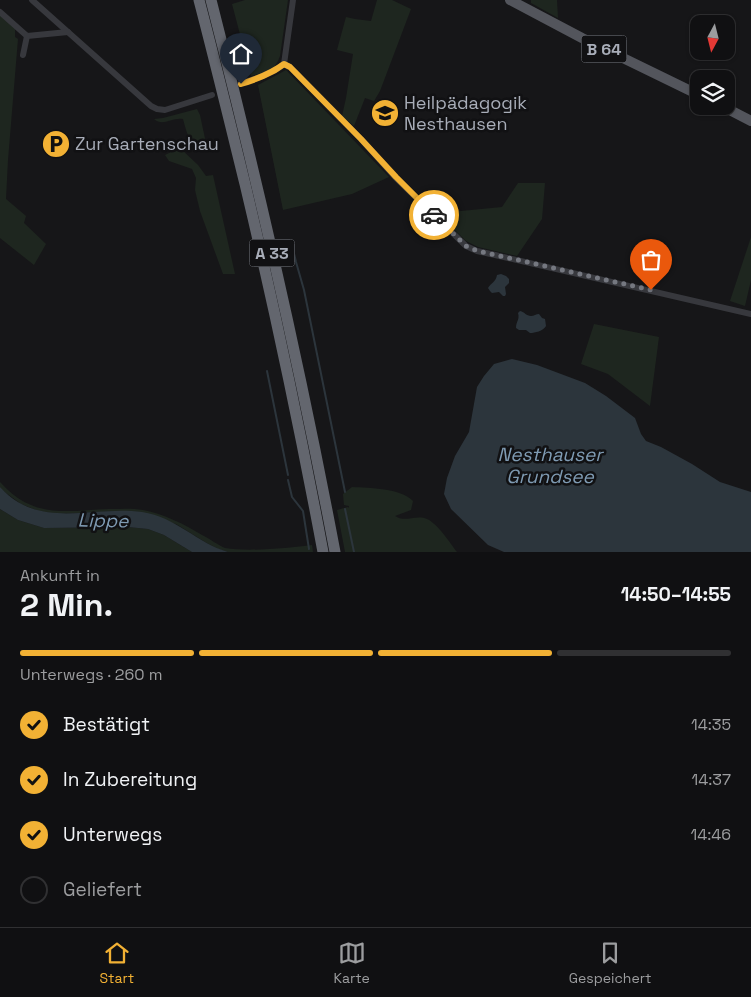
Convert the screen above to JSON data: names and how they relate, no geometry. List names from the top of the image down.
{
  "streets": {
    "highway": ["A 33"],
    "main road": ["B 64"]
  },
  "water": ["Nesthauser Grundsee", "Lippe"],
  "places": {
    "school or university": ["Heilpädagogik Nesthausen"],
    "parking": ["Zur Gartenschau"]
  },
  "north": "bottom",
  "page": {
    "heading": ["2 Min.", "Ankunft in", "14:50–14:55"],
    "bar": "Unterwegs · 260 m",
    "list": [
      ["Bestätigt", "14:35"],
      ["In Zubereitung", "14:37"],
      ["Unterwegs", "14:46"],
      "Geliefert"
    ],
    "tabs": ["Start", "Karte", "Gespeichert"]
  }
}
